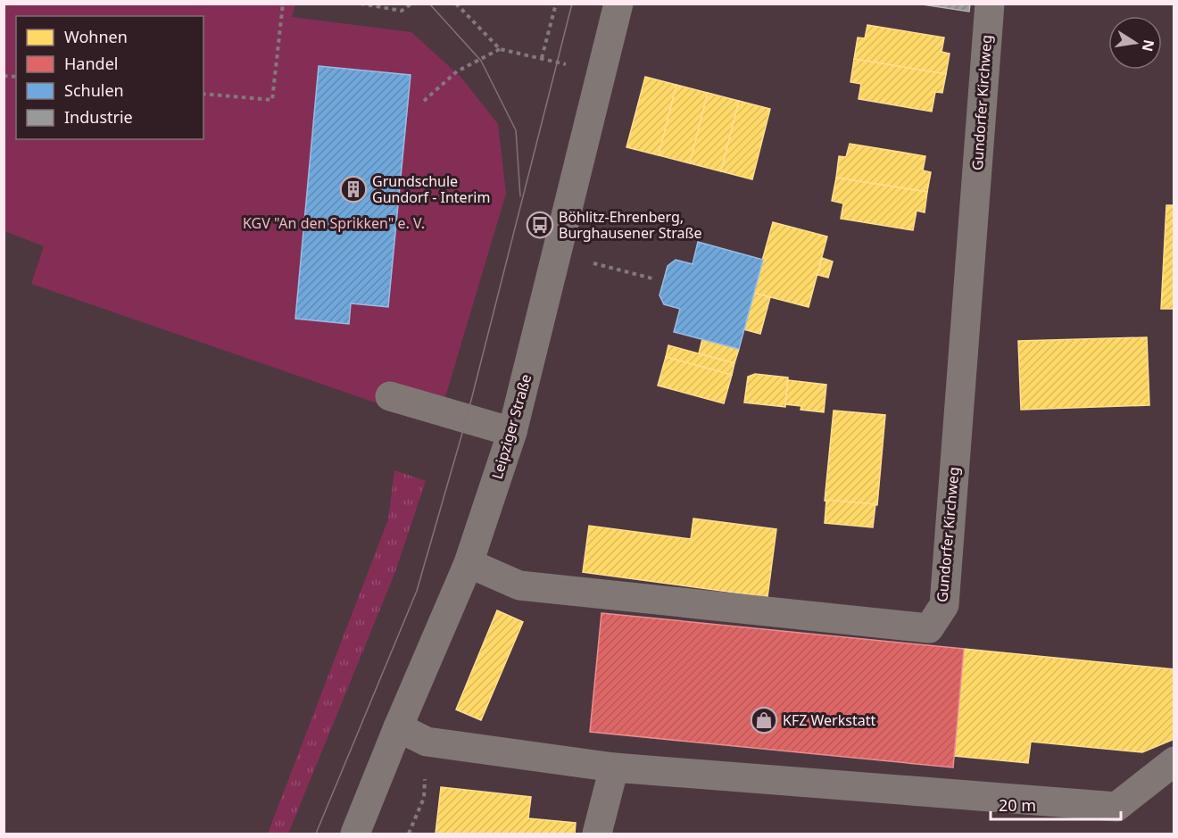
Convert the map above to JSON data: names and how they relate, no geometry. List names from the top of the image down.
{
  "streets": {
    "street": ["Gundorfer Kirchweg", "Leipziger Straße"]
  },
  "crossings": [
    ["Gundorfer Kirchweg", "Leipziger Straße"]
  ],
  "parks": ["KGV \"An den Sprikken\" e. V."],
  "places": {
    "building": ["Grundschule Gundorf - Interim"],
    "bus stop": ["Böhlitz-Ehrenberg, Burghausener Straße"],
    "shop": ["KFZ Werkstatt"]
  },
  "legend": [
    "Wohnen",
    "Handel",
    "Schulen",
    "Industrie"
  ],
  "scale_bar": "20 m",
  "north": "right"
}
